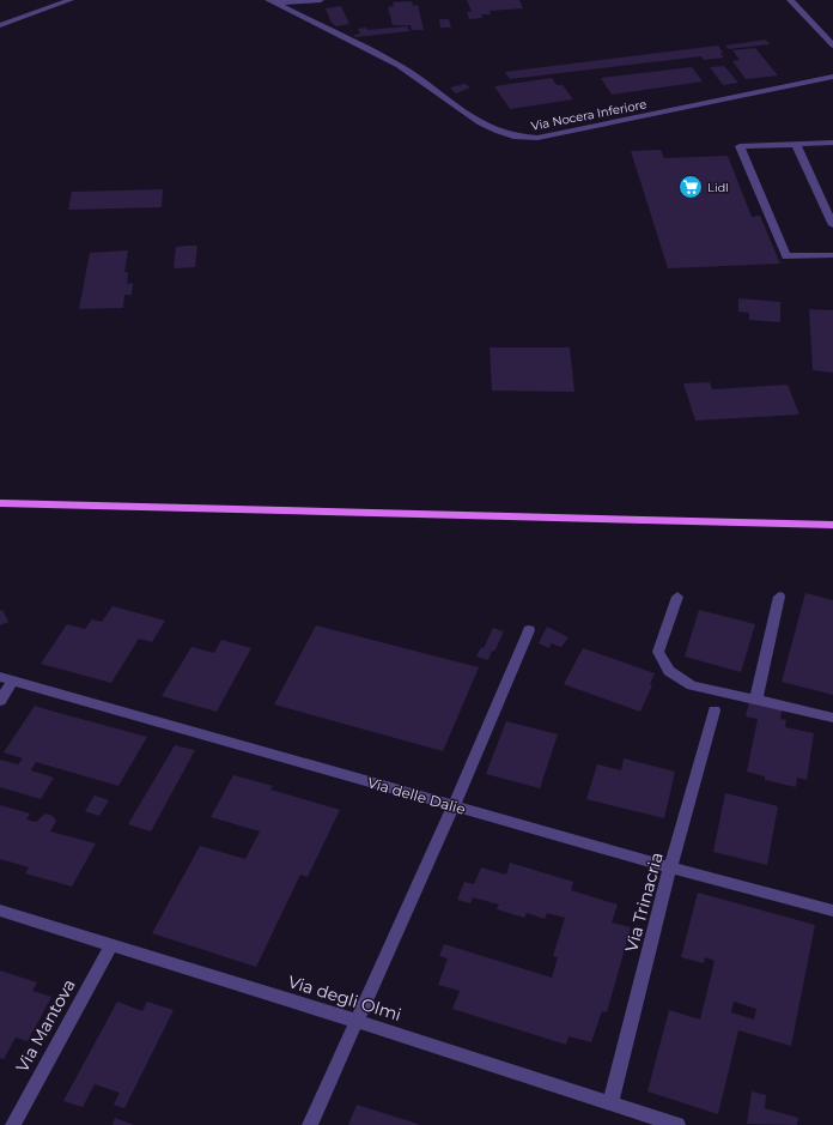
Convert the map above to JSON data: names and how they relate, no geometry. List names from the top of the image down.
{
  "streets": {
    "street": [
      "Via Nocera Inferiore",
      "Via delle Dalie",
      "Via Trinacria",
      "Via degli Olmi",
      "Via Mantova"
    ]
  },
  "crossings": [
    ["Via delle Dalie", "Via Trinacria"],
    ["Via Trinacria", "Via degli Olmi"],
    ["Via degli Olmi", "Via Mantova"]
  ],
  "places": {
    "supermarket": ["Lidl"]
  }
}
